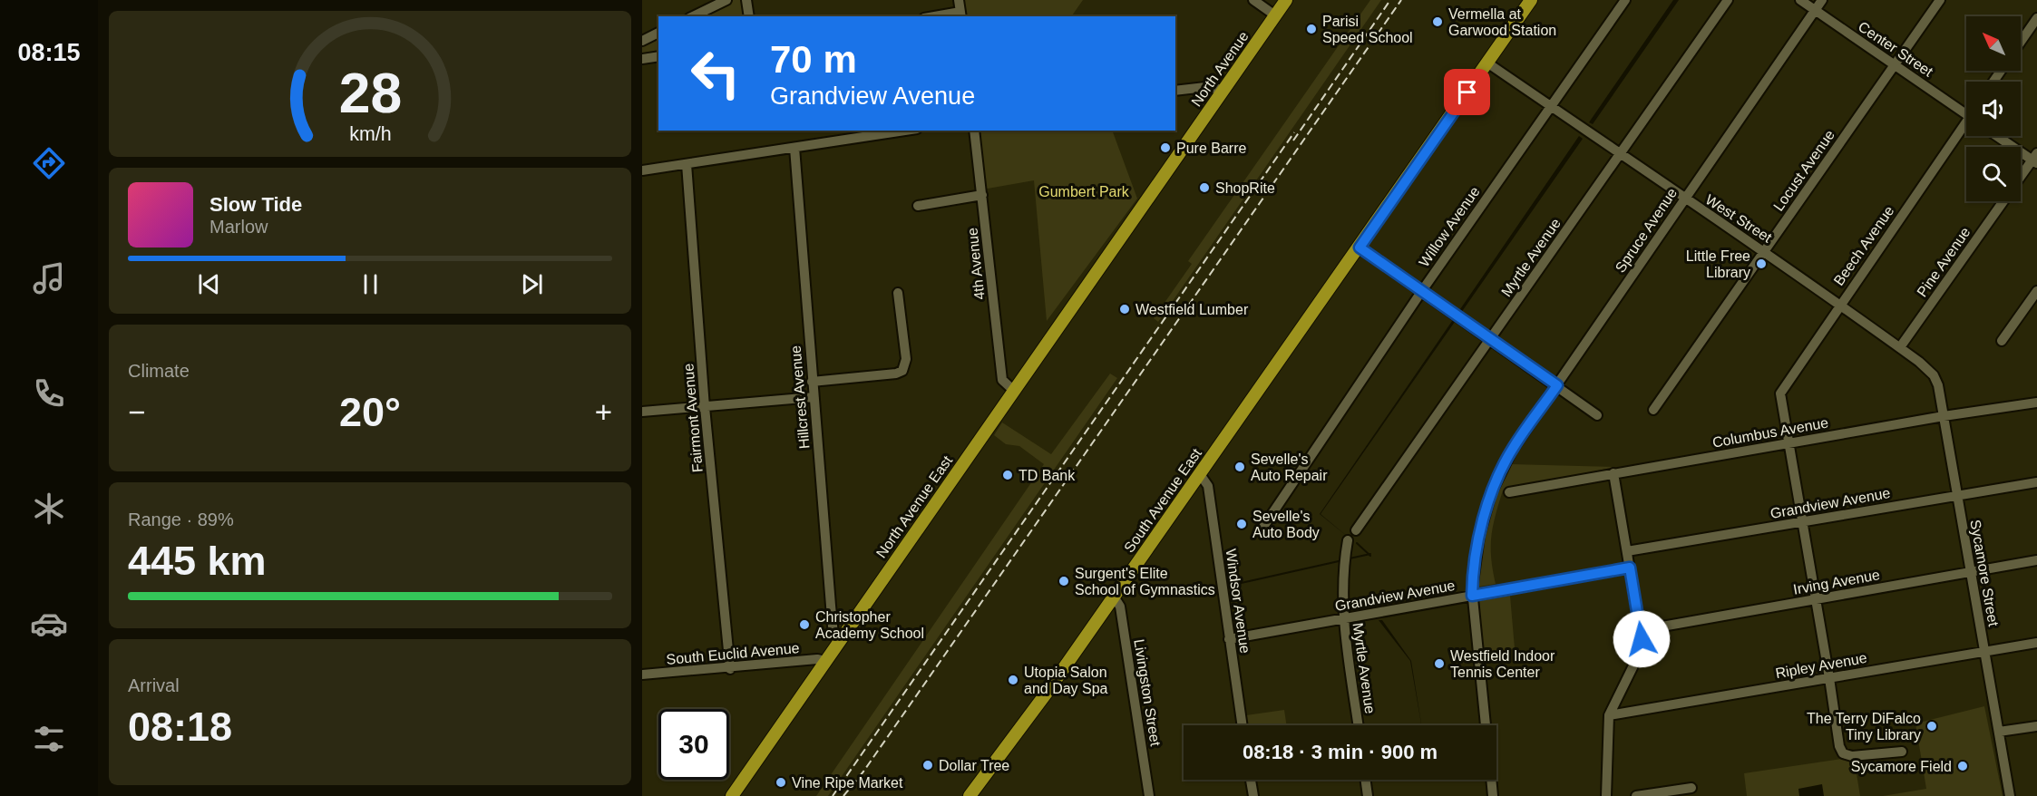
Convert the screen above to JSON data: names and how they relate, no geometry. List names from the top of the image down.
{
  "streets": {
    "main road": ["North Avenue", "South Avenue East", "North Avenue East"],
    "street": [
      "Center Street",
      "Locust Avenue",
      "West Street",
      "Willow Avenue",
      "Spruce Avenue",
      "Beech Avenue",
      "Myrtle Avenue",
      "Pine Avenue",
      "4th Avenue",
      "Hillcrest Avenue",
      "Fairmont Avenue",
      "Columbus Avenue",
      "Grandview Avenue",
      "Sycamore Street",
      "Irving Avenue",
      "Windsor Avenue",
      "South Euclid Avenue",
      "Ripley Avenue",
      "Livingston Street"
    ]
  },
  "crossings": [
    ["Center Street", "Locust Avenue"],
    ["Center Street", "Spruce Avenue"],
    ["North Avenue", "North Avenue East"],
    ["Locust Avenue", "West Street"],
    ["West Street", "Willow Avenue"],
    ["West Street", "Spruce Avenue"],
    ["West Street", "Beech Avenue"],
    ["West Street", "Myrtle Avenue"],
    ["West Street", "Pine Avenue"],
    ["West Street", "South Avenue East"],
    ["West Street", "Sycamore Street"],
    ["Spruce Avenue", "Grandview Avenue"],
    ["Beech Avenue", "Columbus Avenue"],
    ["Myrtle Avenue", "Grandview Avenue"],
    ["4th Avenue", "North Avenue East"],
    ["Hillcrest Avenue", "North Avenue East"],
    ["Fairmont Avenue", "South Euclid Avenue"],
    ["Columbus Avenue", "Sycamore Street"],
    ["South Avenue East", "Windsor Avenue"],
    ["South Avenue East", "Livingston Street"],
    ["Grandview Avenue", "Sycamore Street"],
    ["Grandview Avenue", "Windsor Avenue"],
    ["North Avenue East", "South Euclid Avenue"],
    ["Sycamore Street", "Irving Avenue"],
    ["Sycamore Street", "Ripley Avenue"]
  ],
  "parks": ["Gumbert Park"],
  "places": [
    "Vermella at Garwood Station",
    "Parisi Speed School",
    "Pure Barre",
    "ShopRite",
    "Little Free Library",
    "Westfield Lumber",
    "Sevelle's Auto Repair",
    "TD Bank",
    "Sevelle's Auto Body",
    "Surgent's Elite School of Gymnastics",
    "Christopher Academy School",
    "Westfield Indoor Tennis Center",
    "Utopia Salon and Day Spa",
    "The Terry DiFalco Tiny Library",
    "Dollar Tree",
    "Sycamore Field",
    "Vine Ripe Market"
  ],
  "north": "top left",
  "page": {
    "tabs": "08:15",
    "turn": ["70 m", "Grandview Avenue"],
    "song": ["Slow Tide", "Marlow"],
    "tile": [
      "Climate",
      ["Range · 89%", "445 km"],
      ["Arrival", "08:18"]
    ],
    "heat": ["−", "20°", "+"],
    "limit": "30",
    "trip": "08:18 · 3 min · 900 m",
    "gauge": ["28", "km/h"]
  }
}
